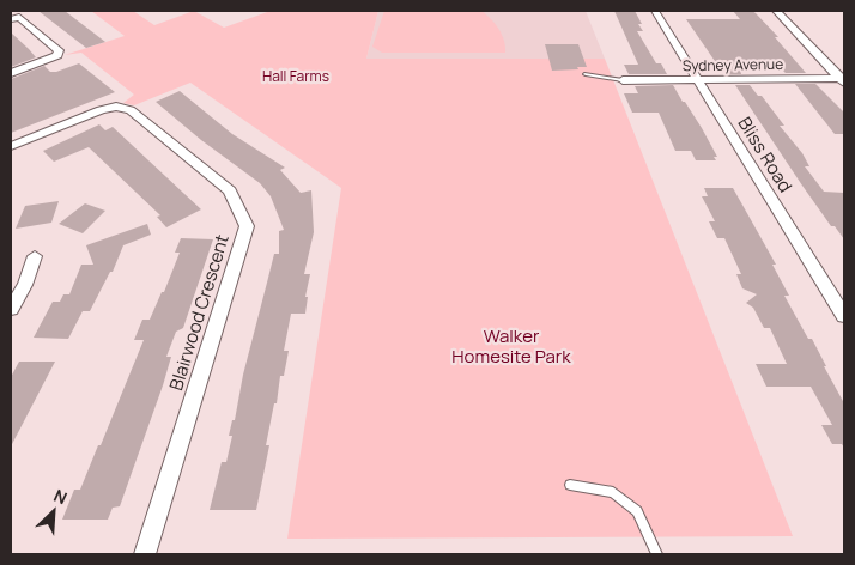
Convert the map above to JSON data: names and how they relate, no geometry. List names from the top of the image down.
{
  "streets": {
    "street": ["Sydney Avenue", "Bliss Road", "Blairwood Crescent"]
  },
  "crossings": [
    ["Sydney Avenue", "Bliss Road"]
  ],
  "parks": ["Hall Farms", "Walker Homesite Park"],
  "north": "top right"
}
